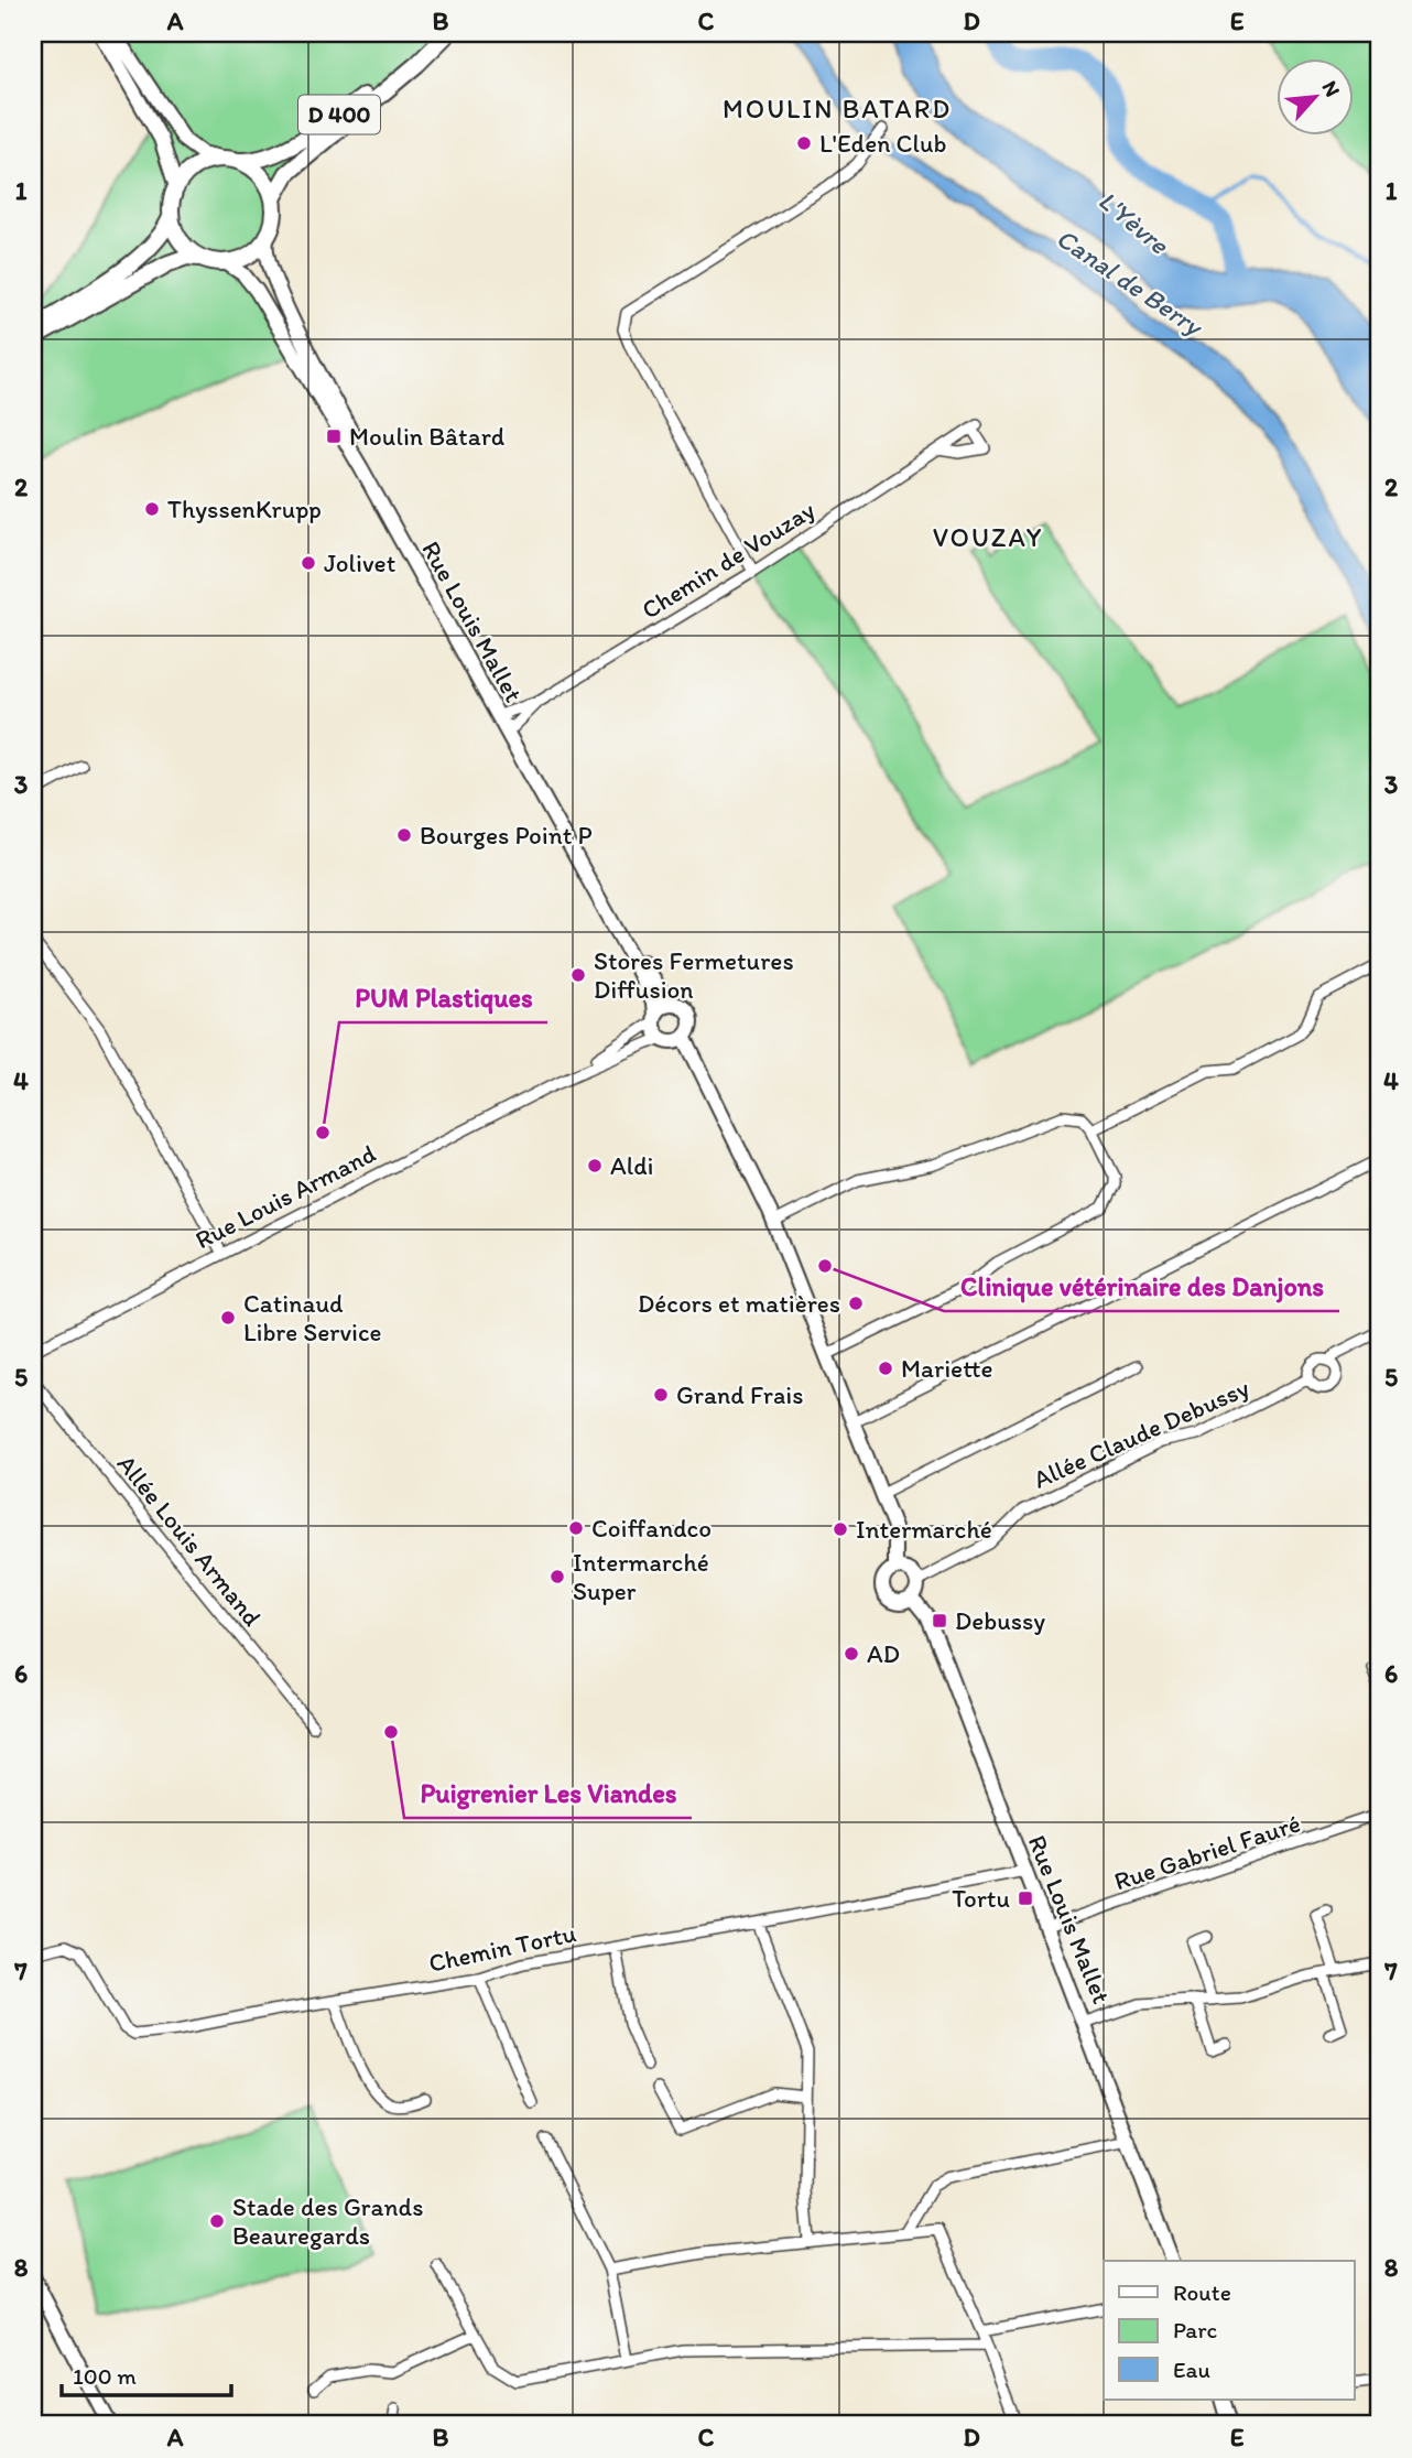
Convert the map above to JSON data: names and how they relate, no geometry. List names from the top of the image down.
{
  "streets": {
    "main road": ["D 400", "Rue Louis Mallet"],
    "street": [
      "Chemin de Vouzay",
      "Rue Louis Armand",
      "Allée Claude Debussy",
      "Allée Louis Armand",
      "Rue Gabriel Fauré",
      "Chemin Tortu"
    ]
  },
  "crossings": [
    ["D 400", "Rue Louis Mallet"],
    ["Chemin de Vouzay", "Rue Louis Mallet"],
    ["Rue Louis Mallet", "Rue Louis Armand"],
    ["Rue Louis Mallet", "Allée Claude Debussy"],
    ["Rue Louis Mallet", "Rue Gabriel Fauré"],
    ["Rue Louis Mallet", "Chemin Tortu"]
  ],
  "districts": ["MOULIN BATARD", "VOUZAY"],
  "water": ["L'Yèvre", "Canal de Berry"],
  "places": {
    "other": [
      "L'Eden Club",
      "ThyssenKrupp",
      "Jolivet",
      "Bourges Point P",
      "Stores Fermetures Diffusion",
      "PUM Plastiques",
      "Aldi",
      "Clinique vétérinaire des Danjons",
      "Décors et matières",
      "Catinaud Libre Service",
      "Mariette",
      "Grand Frais",
      "Coiffandco",
      "Intermarché",
      "Intermarché Super",
      "AD",
      "Puigrenier Les Viandes",
      "Stade des Grands Beauregards"
    ],
    "transit": ["Moulin Bâtard", "Debussy", "Tortu"]
  },
  "legend": ["Route", "Parc", "Eau"],
  "scale_bar": "100 m",
  "north": "top right",
  "grid": {
    "columns": [
      "A",
      "B",
      "C",
      "D",
      "E"
    ],
    "rows": [
      "1",
      "2",
      "3",
      "4",
      "5",
      "6",
      "7",
      "8"
    ]
  }
}
